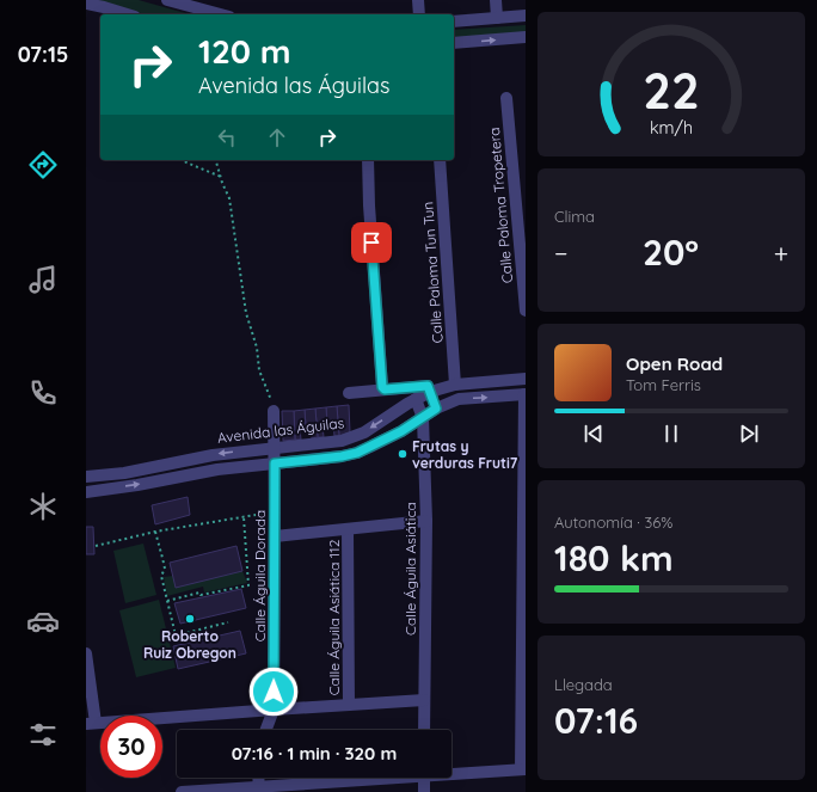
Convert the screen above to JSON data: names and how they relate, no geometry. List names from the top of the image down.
{
  "streets": {
    "street": [
      "Calle Paloma Tropetera",
      "Calle Paloma Tun Tun",
      "Avenida las Águilas",
      "Calle Águila Asiática",
      "Calle Águila Dorada",
      "Calle Águila Asiática 112"
    ]
  },
  "crossings": [
    ["Calle Paloma Tun Tun", "Avenida las Águilas"],
    ["Avenida las Águilas", "Calle Águila Asiática"],
    ["Avenida las Águilas", "Calle Águila Dorada"],
    ["Calle Águila Asiática", "Calle Águila Asiática 112"],
    ["Calle Águila Dorada", "Calle Águila Asiática 112"]
  ],
  "places": ["Frutas y verduras Fruti7", "Roberto Ruiz Obregon"],
  "page": {
    "tabs": "07:15",
    "turn": ["120 m", "Avenida las Águilas"],
    "tile": [
      "Clima",
      ["Autonomía · 36%", "180 km"],
      ["Llegada", "07:16"]
    ],
    "heat": ["−", "20°", "+"],
    "song": ["Open Road", "Tom Ferris"],
    "limit": "30",
    "trip": "07:16 · 1 min · 320 m",
    "gauge": ["22", "km/h"]
  }
}
